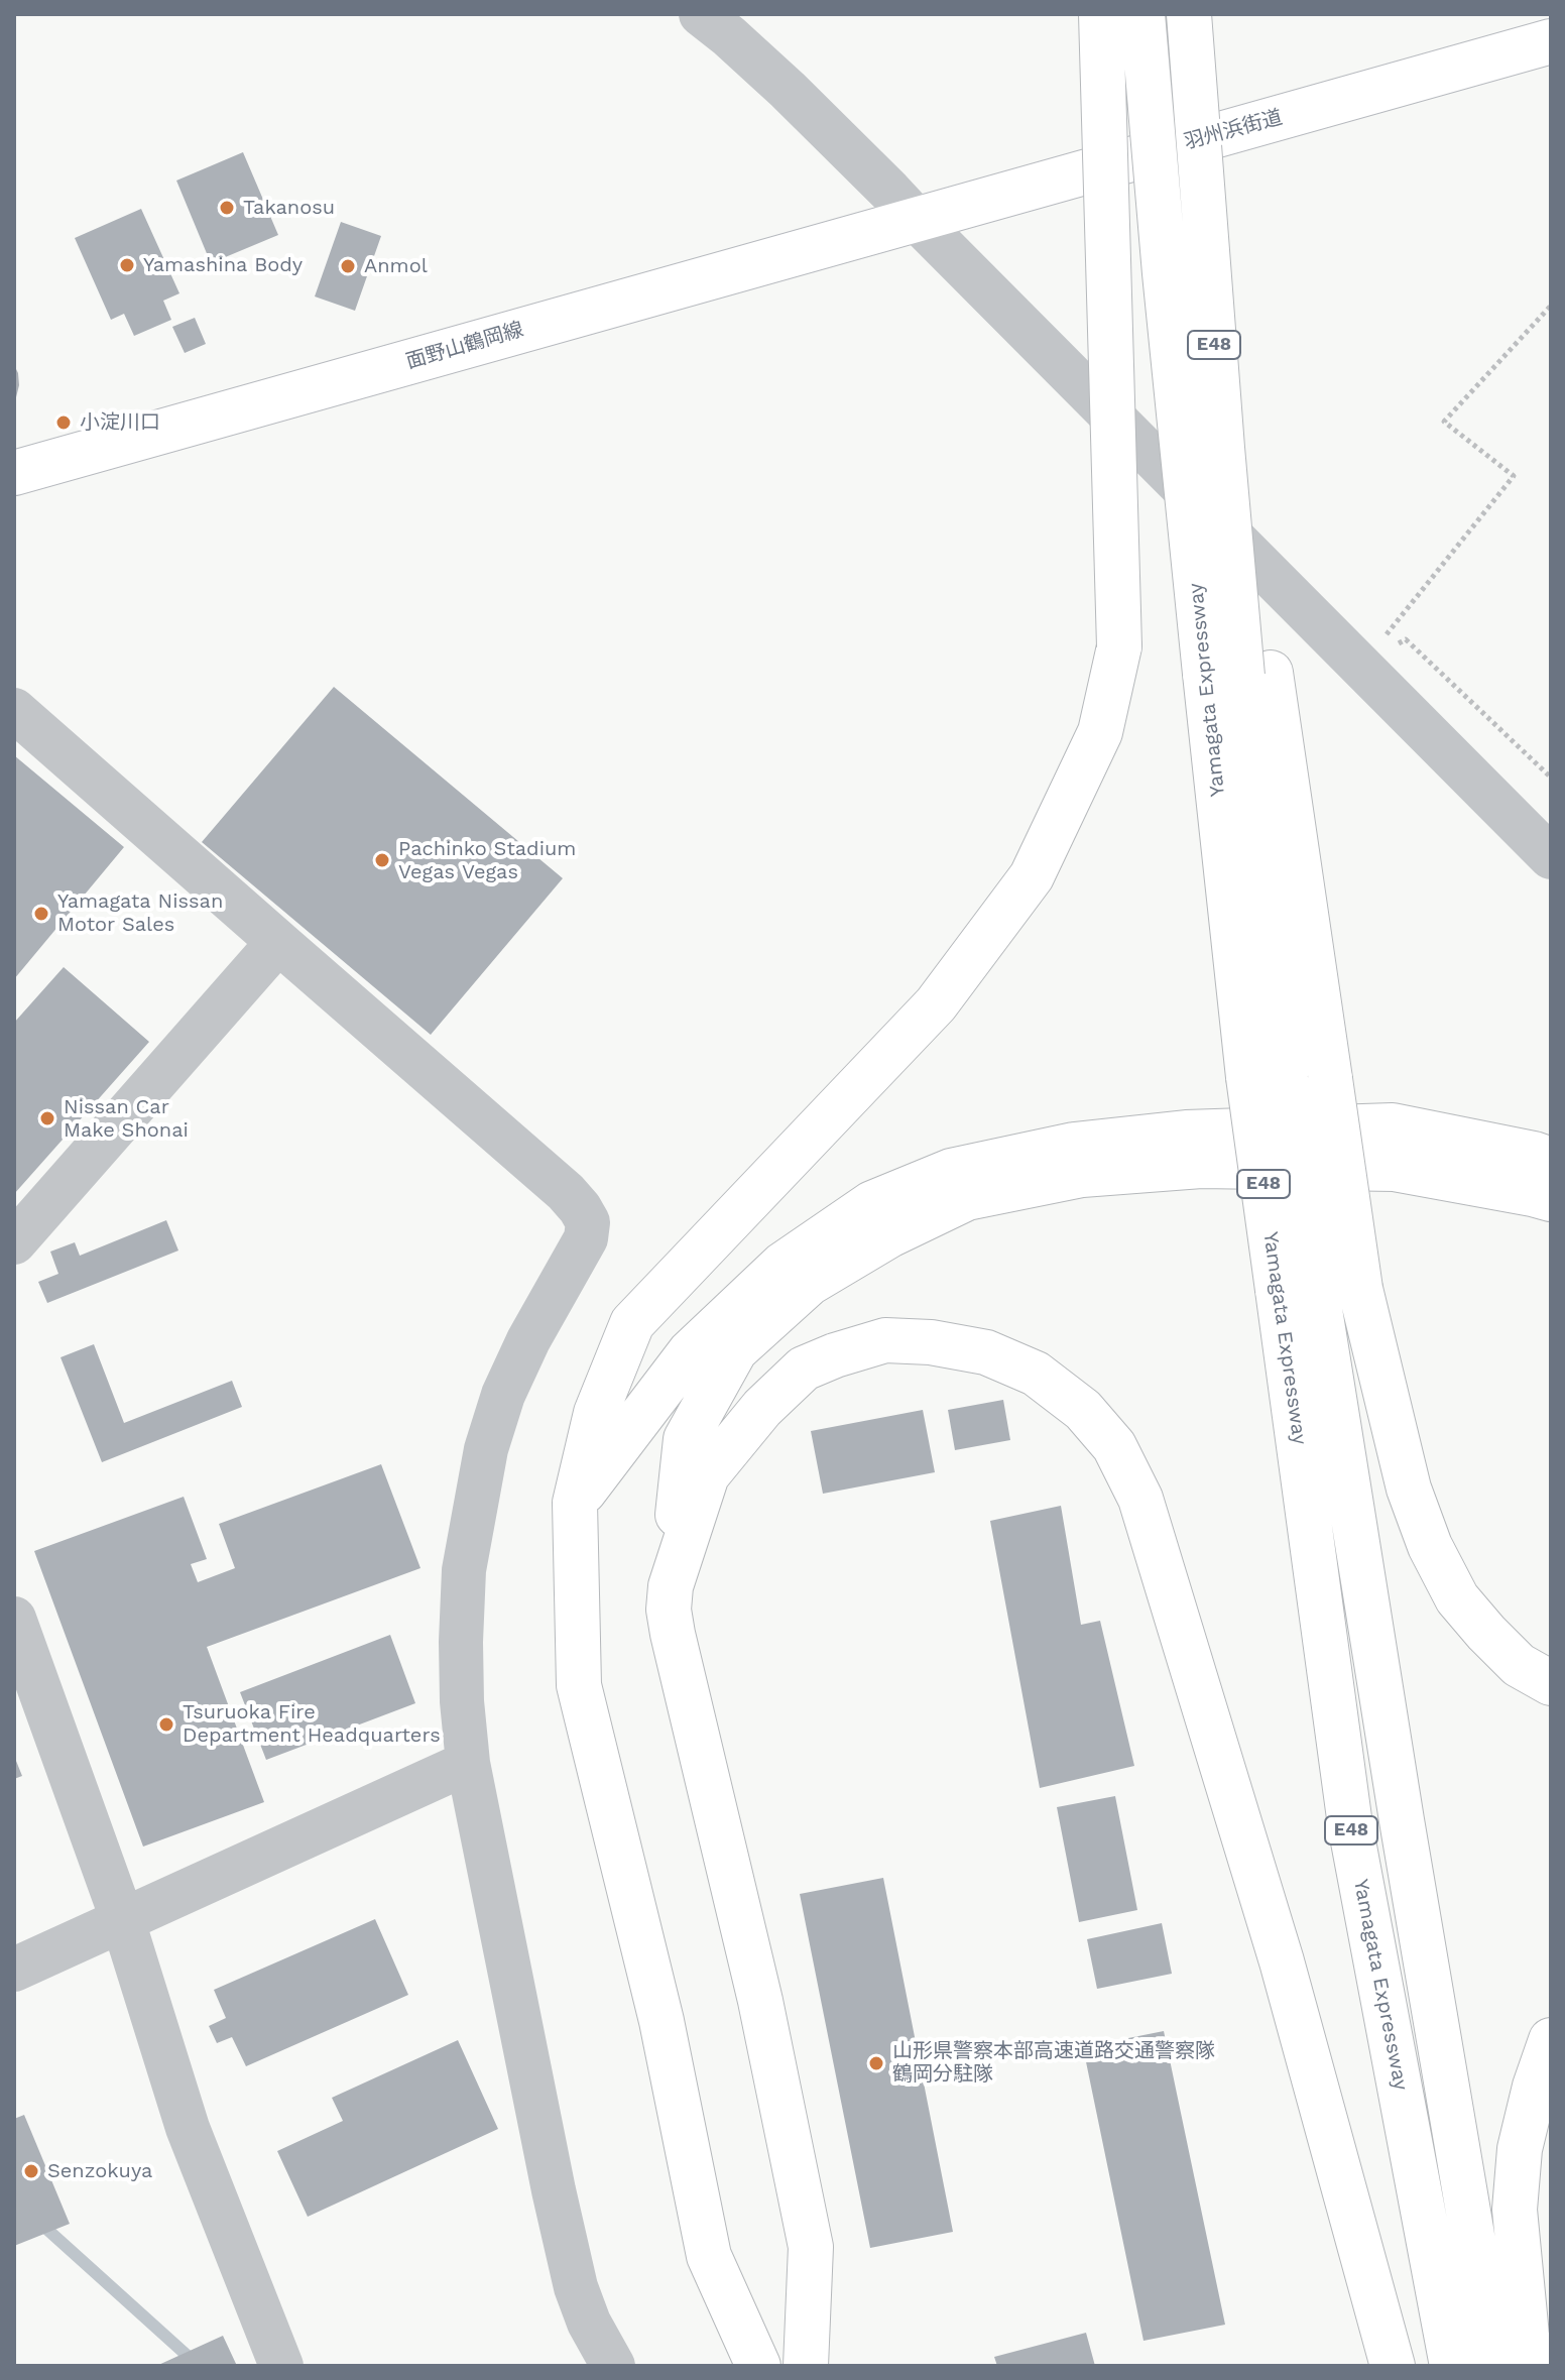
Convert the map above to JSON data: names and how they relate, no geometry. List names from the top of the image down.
{
  "streets": {
    "main road": [
      "羽州浜街道",
      "E48",
      "面野山鶴岡線",
      "Yamagata Expressway"
    ]
  },
  "crossings": [
    ["羽州浜街道", "面野山鶴岡線"]
  ],
  "places": [
    "Takanosu",
    "Yamashina Body",
    "Anmol",
    "小淀川口",
    "Pachinko Stadium Vegas Vegas",
    "Yamagata Nissan Motor Sales",
    "Nissan Car Make Shonai",
    "Tsuruoka Fire Department Headquarters",
    "山形県警察本部高速道路交通警察隊 鶴岡分駐隊",
    "Senzokuya"
  ]
}
